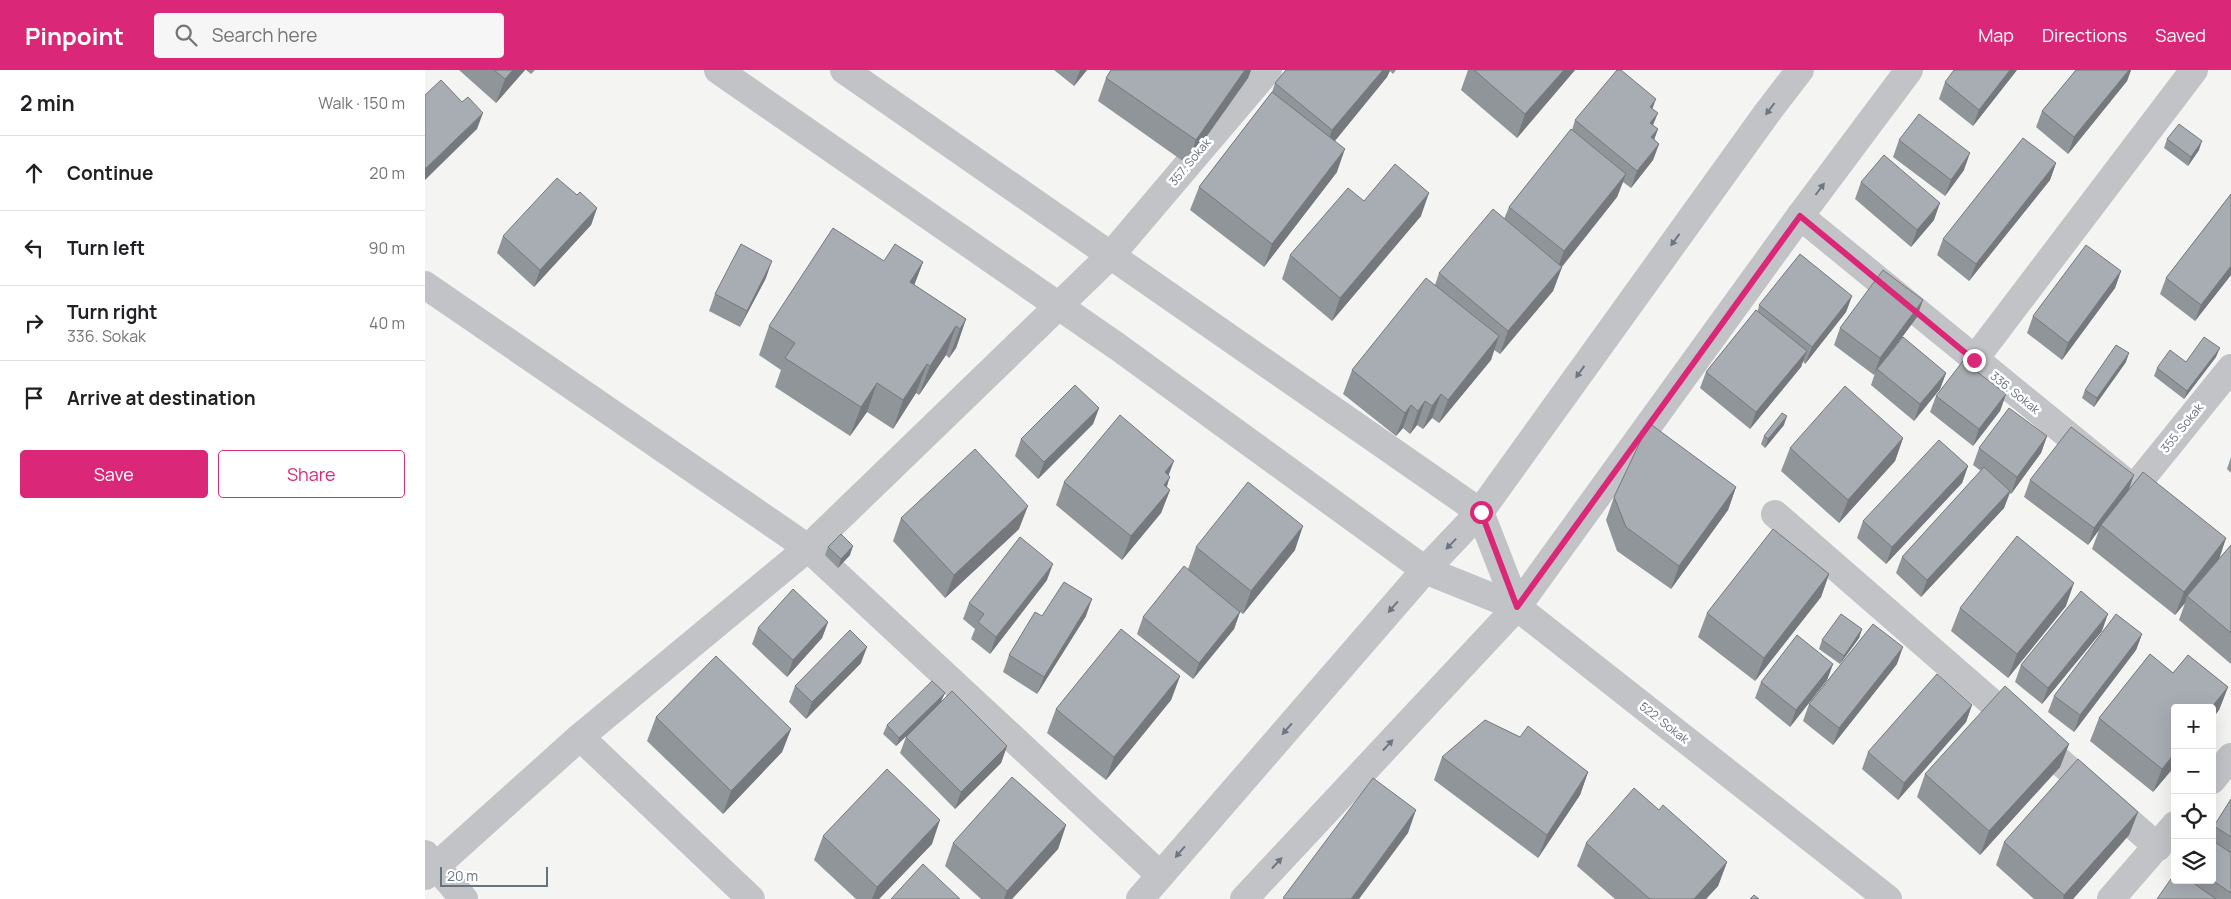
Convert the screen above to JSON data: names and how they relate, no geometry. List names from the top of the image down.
{
  "streets": {
    "street": [
      "357. Sokak",
      "336. Sokak",
      "355. Sokak",
      "522. Sokak"
    ]
  },
  "crossings": [
    ["357. Sokak", "522. Sokak"],
    ["336. Sokak", "355. Sokak"]
  ],
  "scale_bar": "20 m",
  "page": {
    "header": "Pinpoint",
    "search": "Search here",
    "nav": ["Map", "Directions", "Saved"],
    "heading": ["2 min", "Walk · 150 m"],
    "list": [
      ["Continue", "20 m"],
      ["Turn left", "90 m"],
      ["Turn right", "336. Sokak", "40 m"],
      "Arrive at destination"
    ],
    "buttons": ["Save", "Share"],
    "map_buttons": ["+", "−"],
    "scale": "20 m"
  }
}
